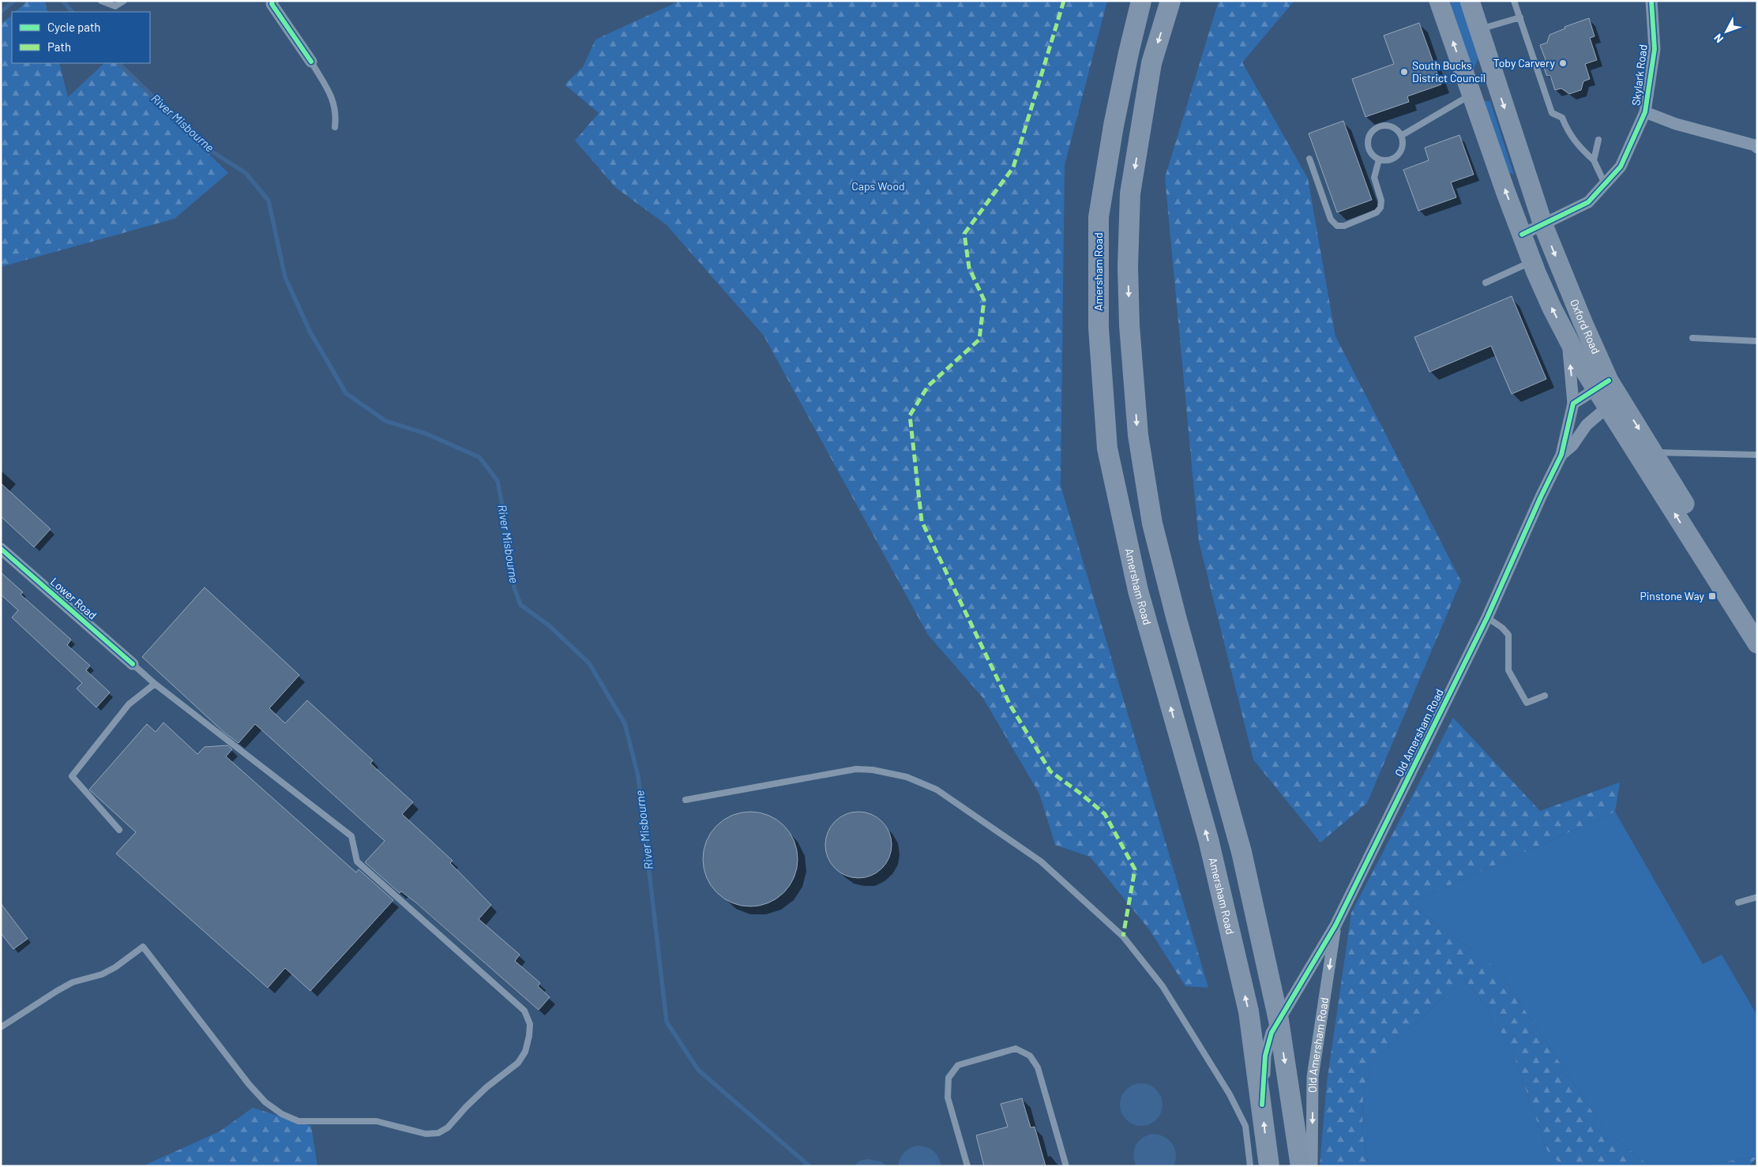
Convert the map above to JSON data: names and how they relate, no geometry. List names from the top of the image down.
{
  "streets": {
    "highway": ["Amersham Road"],
    "main road": ["Oxford Road"],
    "street": ["Skylark Road", "Lower Road", "Old Amersham Road"]
  },
  "crossings": [
    ["Skylark Road", "Oxford Road"],
    ["Amersham Road", "Old Amersham Road"],
    ["Oxford Road", "Old Amersham Road"]
  ],
  "water": ["River Misbourne"],
  "parks": ["Caps Wood"],
  "places": {
    "other": ["Toby Carvery", "South Bucks District Council"],
    "transit": ["Pinstone Way"]
  },
  "legend": ["Cycle path", "Path"],
  "north": "bottom left"
}
